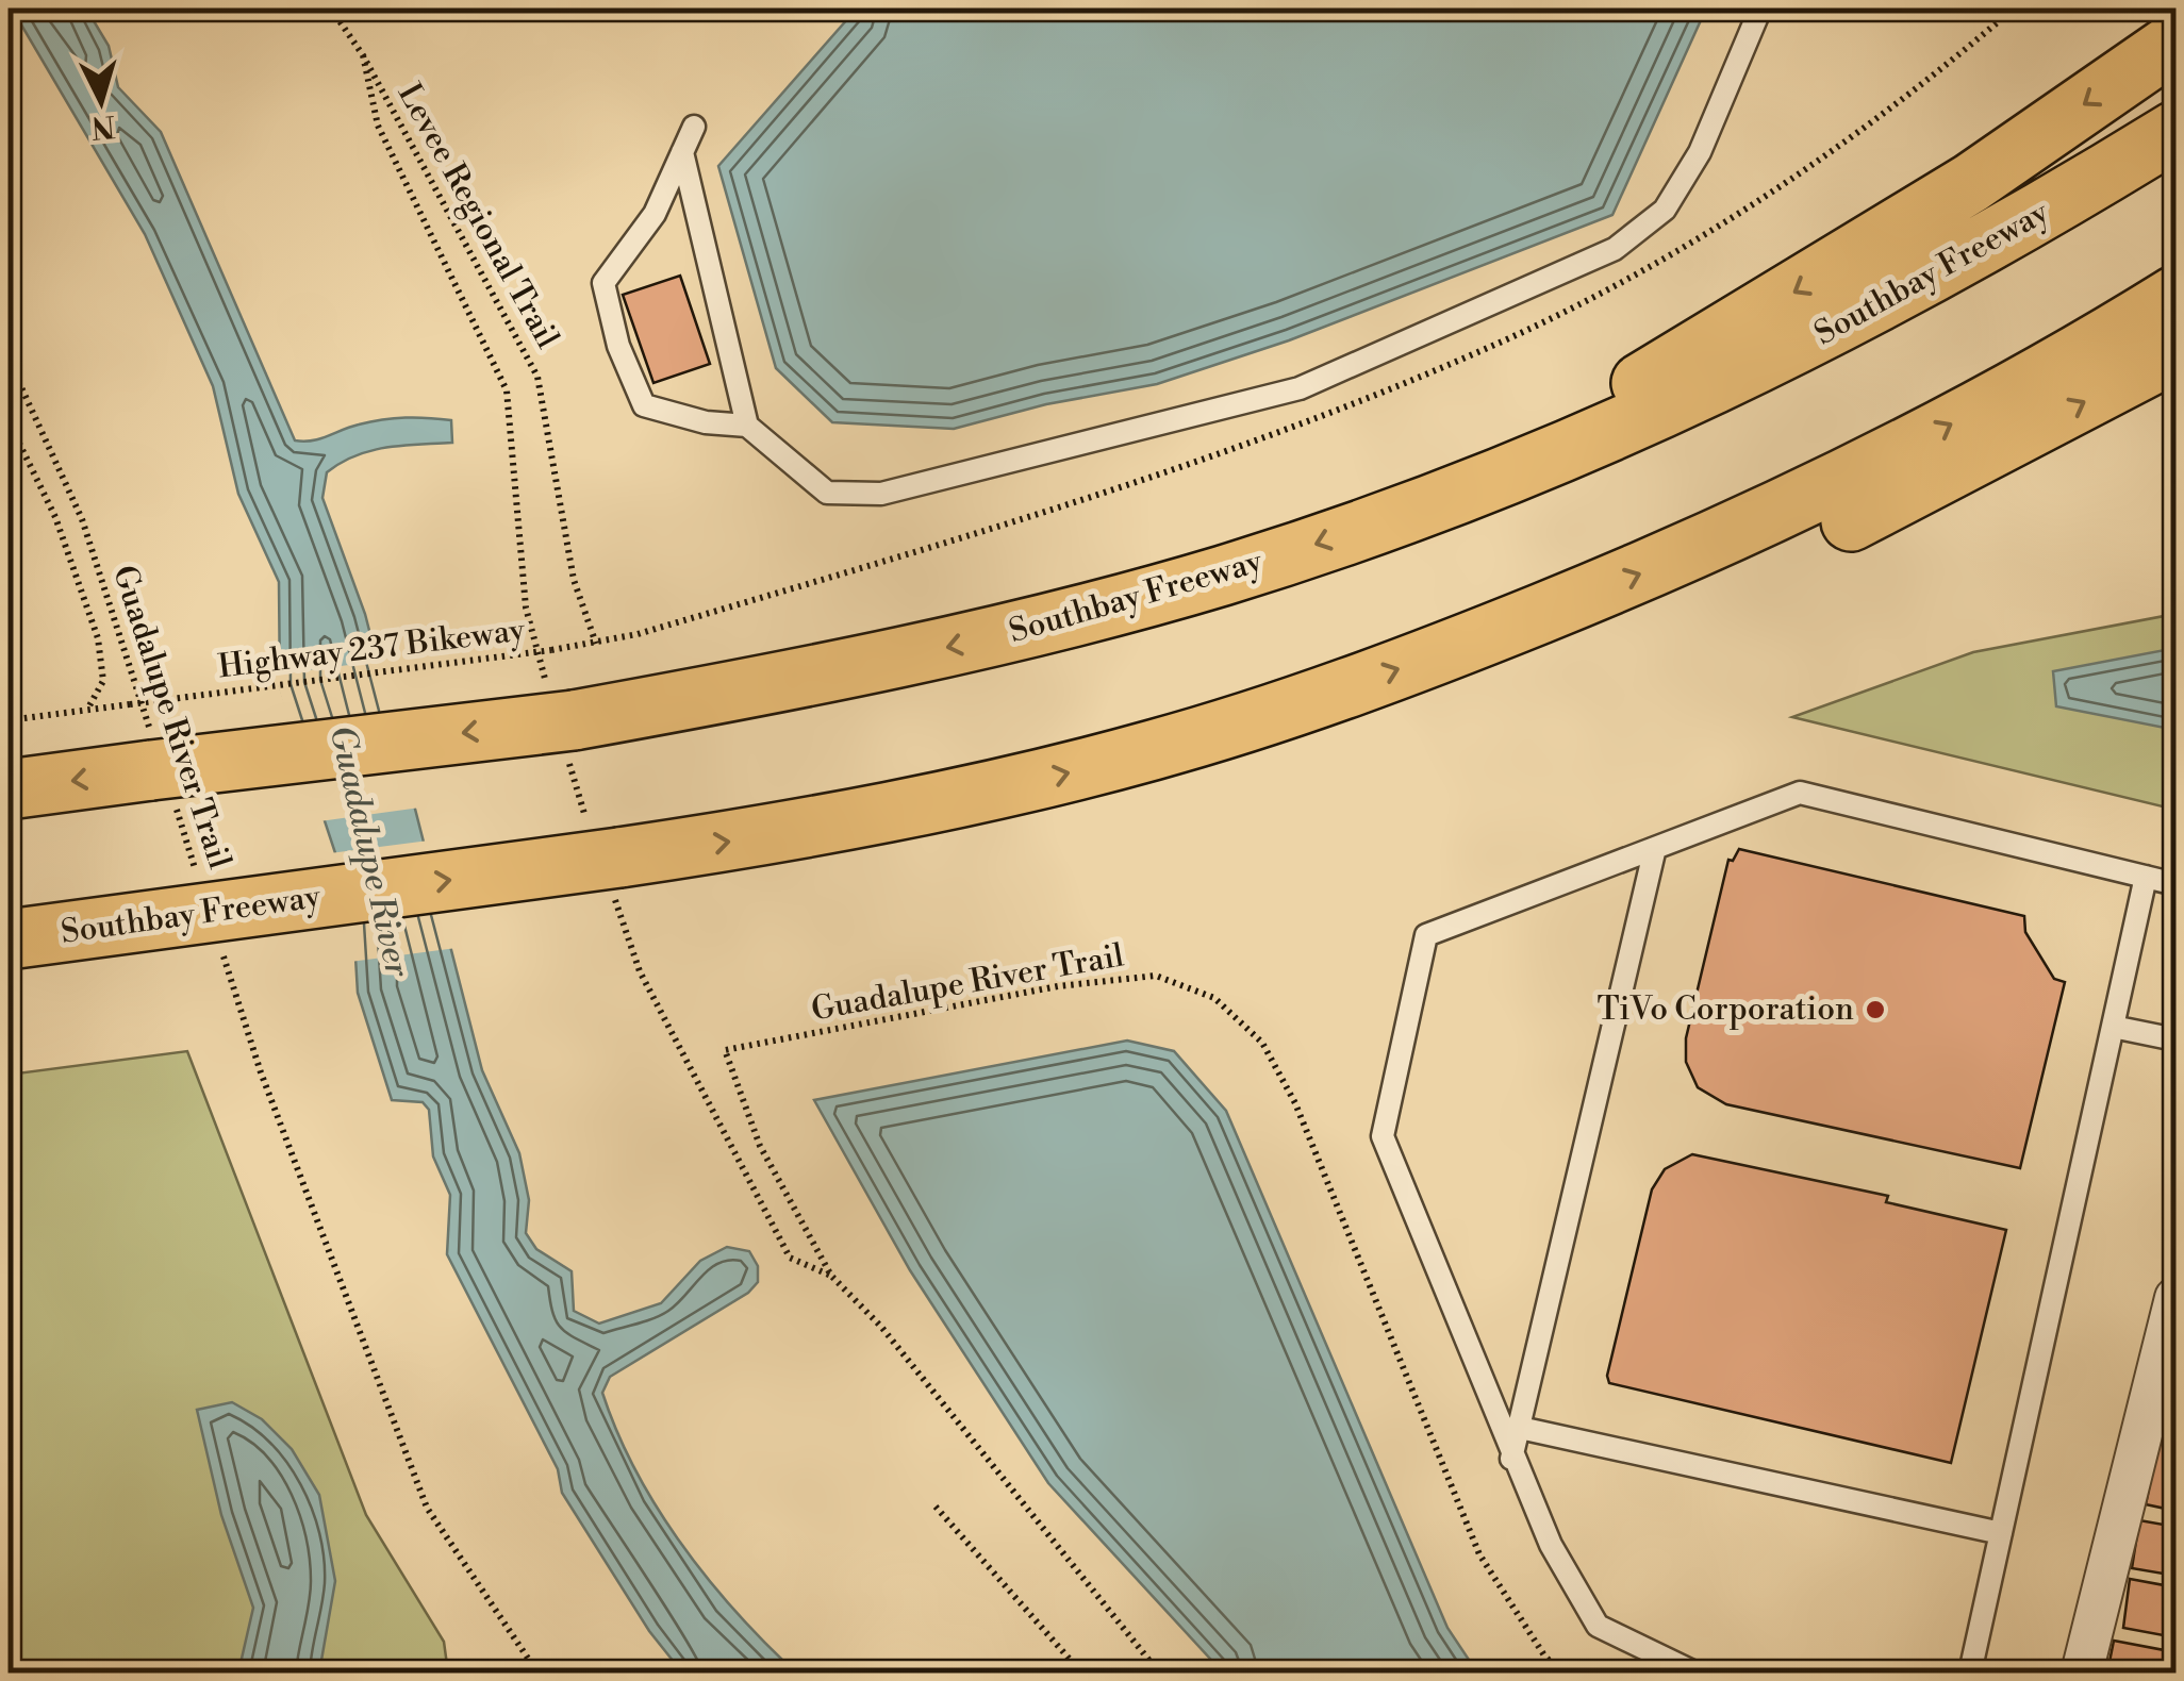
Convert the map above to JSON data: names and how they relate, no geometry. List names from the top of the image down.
{
  "streets": {
    "highway": ["Southbay Freeway"],
    "path": ["Levee Regional Trail", "Highway 237 Bikeway", "Guadalupe River Trail"]
  },
  "crossings": [
    ["Southbay Freeway", "Guadalupe River Trail"],
    ["Highway 237 Bikeway", "Guadalupe River Trail"]
  ],
  "water": ["Guadalupe River"],
  "places": ["TiVo Corporation"],
  "north": "bottom"
}
